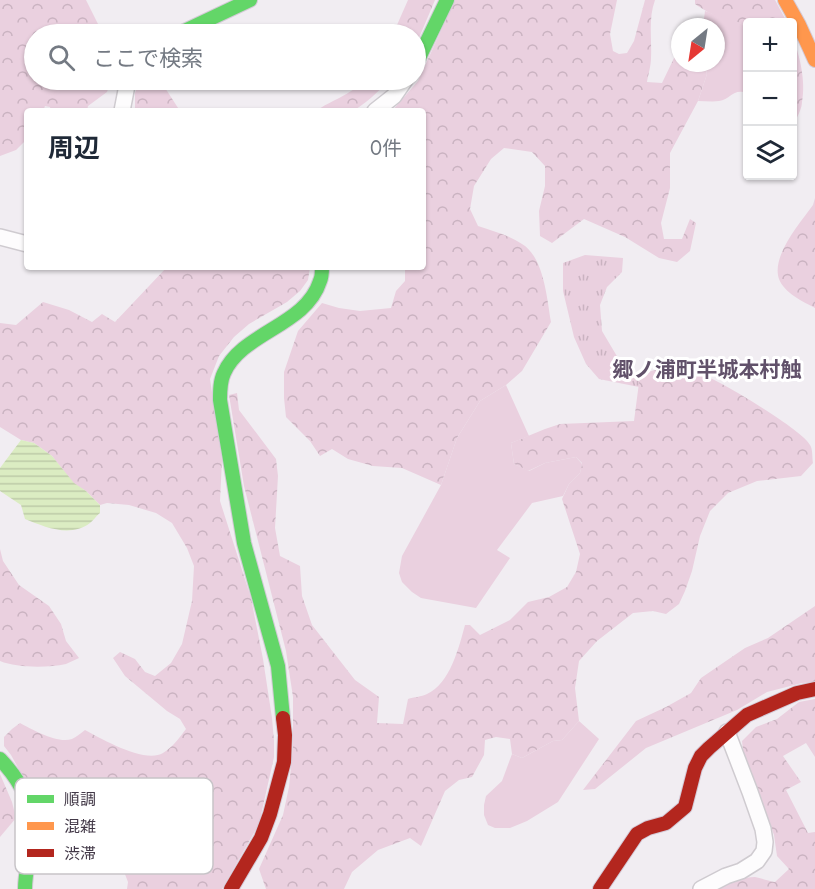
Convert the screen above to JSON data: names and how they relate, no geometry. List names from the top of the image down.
{
  "districts": ["郷ノ浦町半城本村触"],
  "legend": ["順調", "混雑", "渋滞"],
  "north": "bottom left",
  "page": {
    "map_buttons": ["+", "−"],
    "search": "ここで検索",
    "heading": ["周辺", "0件"]
  }
}
